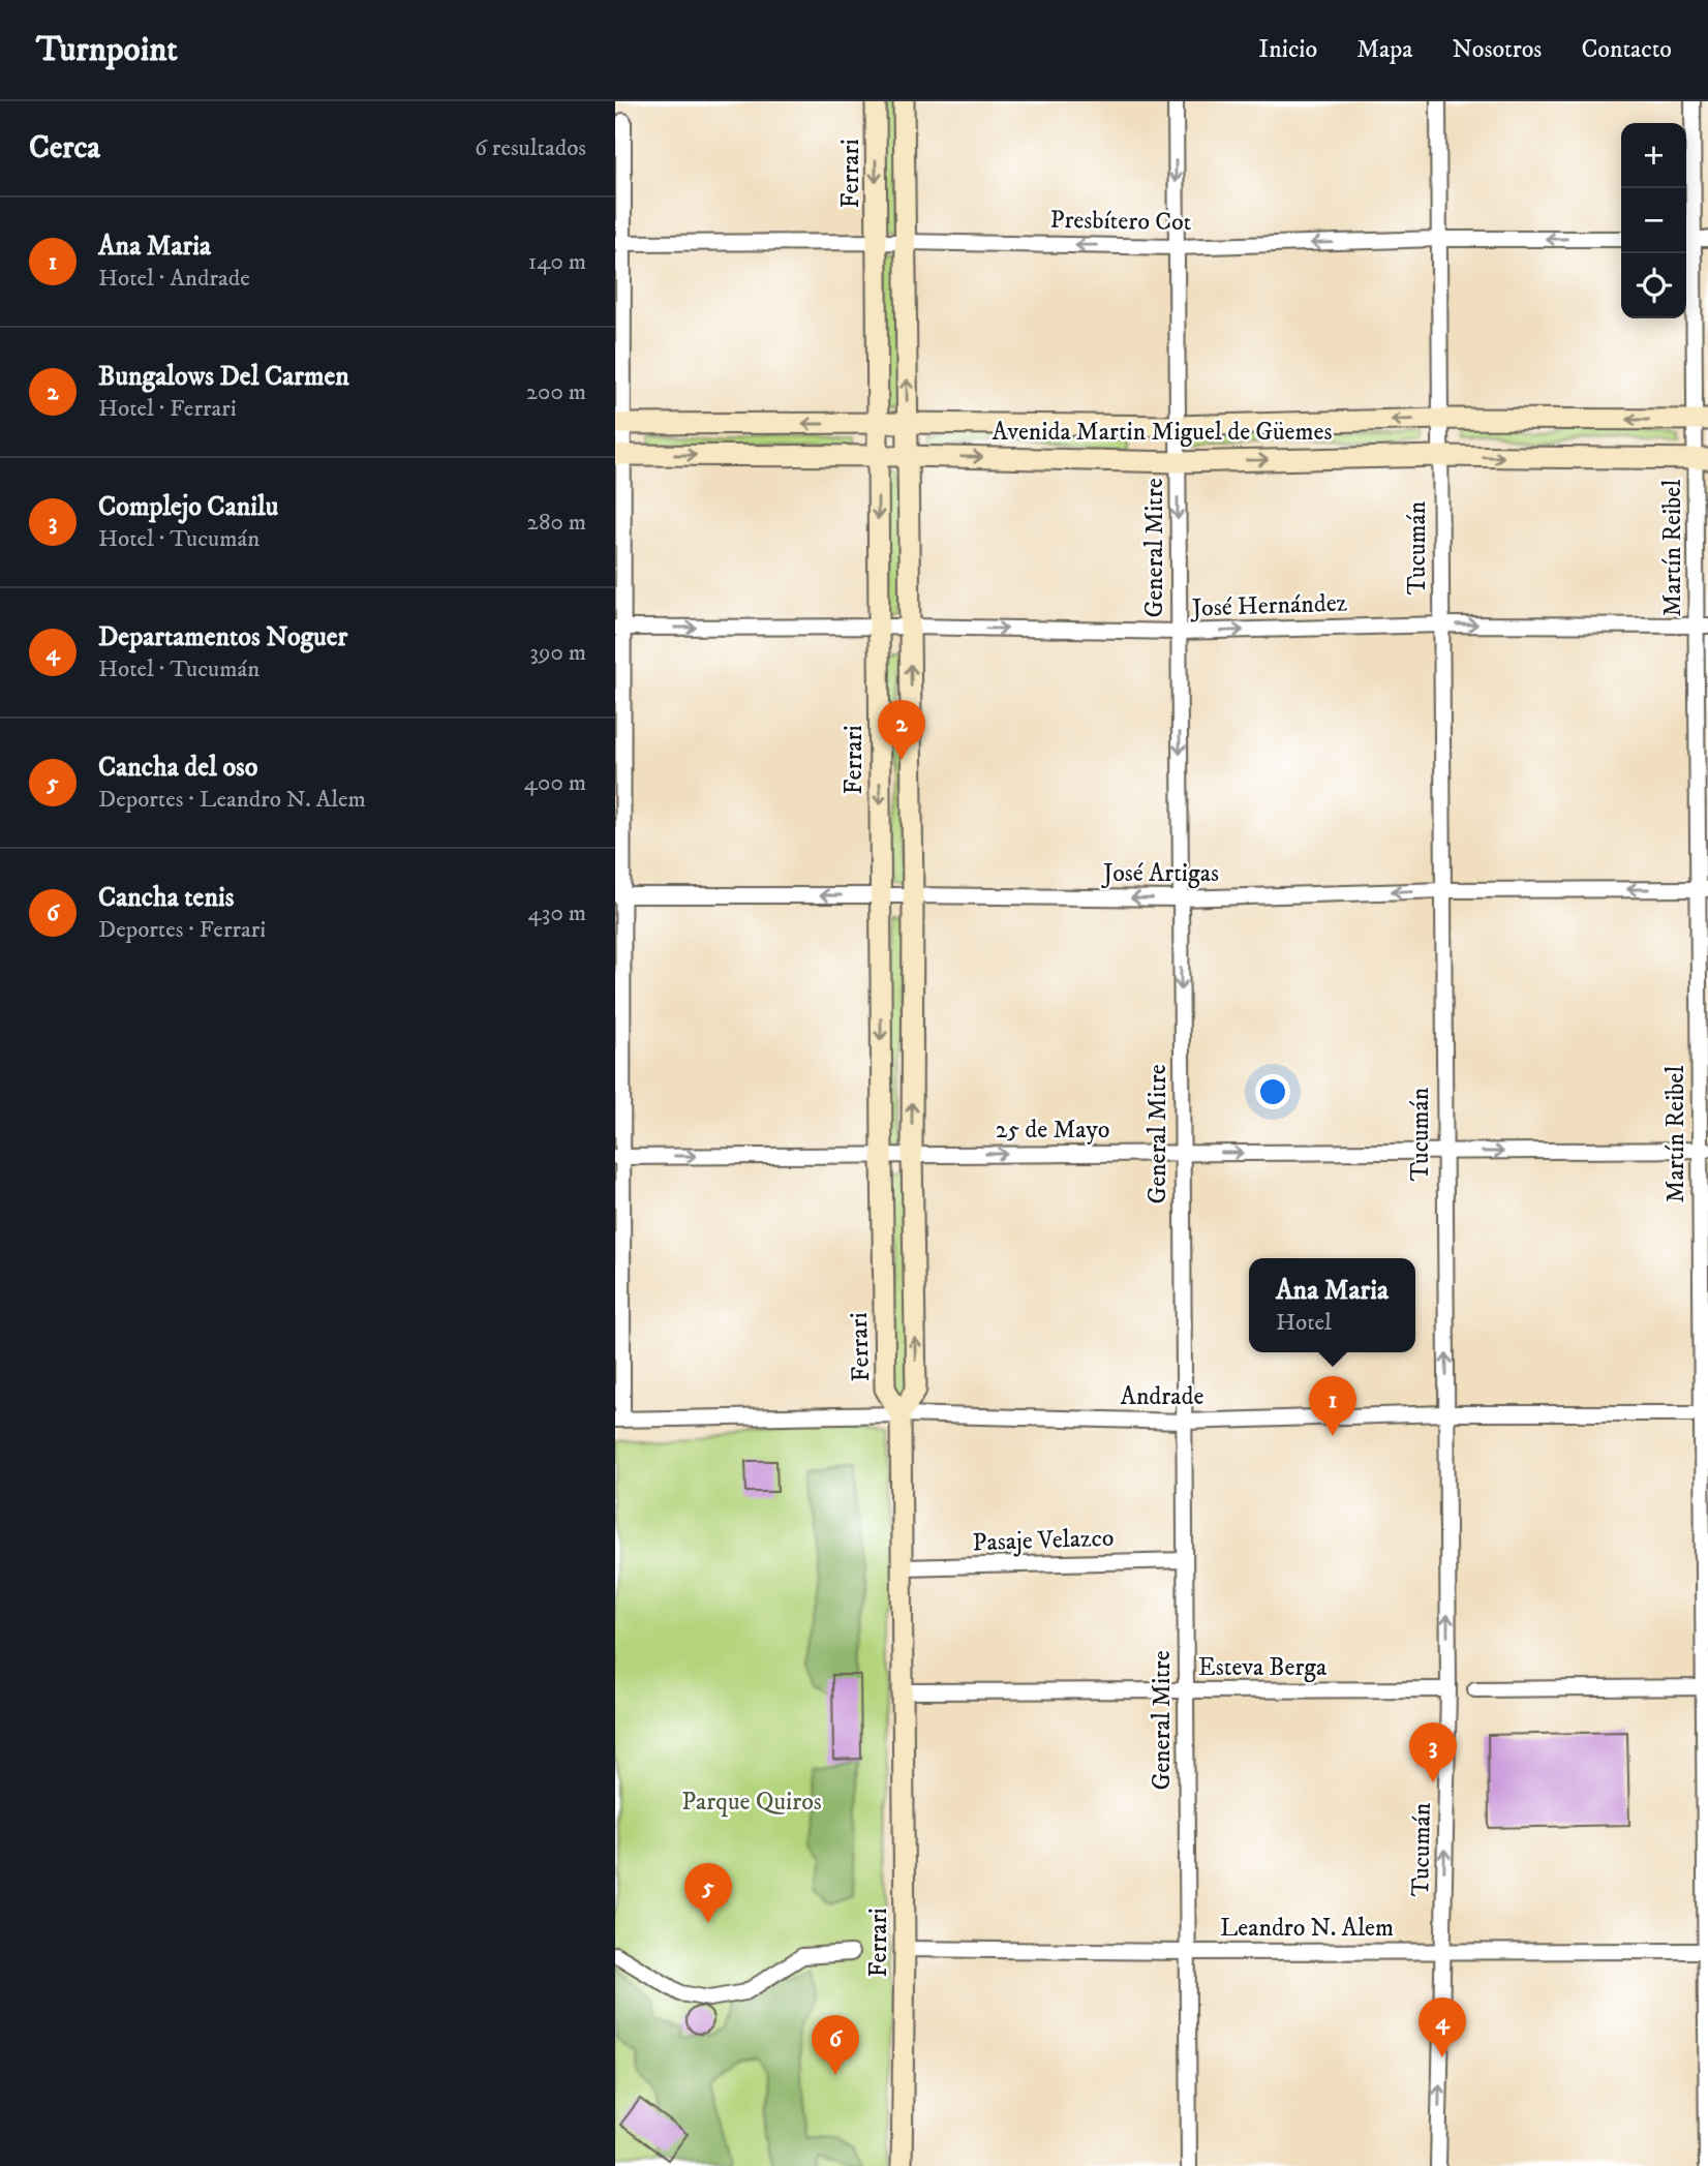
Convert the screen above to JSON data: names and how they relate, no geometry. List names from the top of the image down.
{
  "streets": {
    "main road": ["Ferrari", "Avenida Martin Miguel de Güemes"],
    "street": [
      "Presbítero Cot",
      "General Mitre",
      "Tucumán",
      "Martín Reibel",
      "José Hernández",
      "José Artigas",
      "25 de Mayo",
      "Andrade",
      "Pasaje Velazco",
      "Esteva Berga",
      "Leandro N. Alem"
    ]
  },
  "crossings": [
    ["Ferrari", "Presbítero Cot"],
    ["Ferrari", "Avenida Martin Miguel de Güemes"],
    ["Ferrari", "José Hernández"],
    ["Ferrari", "José Artigas"],
    ["Ferrari", "25 de Mayo"],
    ["Ferrari", "Andrade"],
    ["Ferrari", "Pasaje Velazco"],
    ["Ferrari", "Esteva Berga"],
    ["Ferrari", "Leandro N. Alem"],
    ["Presbítero Cot", "General Mitre"],
    ["Presbítero Cot", "Tucumán"],
    ["Avenida Martin Miguel de Güemes", "General Mitre"],
    ["Avenida Martin Miguel de Güemes", "Tucumán"],
    ["Avenida Martin Miguel de Güemes", "Martín Reibel"],
    ["General Mitre", "José Hernández"],
    ["General Mitre", "José Artigas"],
    ["General Mitre", "25 de Mayo"],
    ["General Mitre", "Andrade"],
    ["General Mitre", "Pasaje Velazco"],
    ["General Mitre", "Esteva Berga"],
    ["General Mitre", "Leandro N. Alem"],
    ["Tucumán", "José Hernández"],
    ["Tucumán", "José Artigas"],
    ["Tucumán", "25 de Mayo"],
    ["Tucumán", "Andrade"],
    ["Tucumán", "Esteva Berga"],
    ["Tucumán", "Leandro N. Alem"],
    ["Martín Reibel", "José Hernández"],
    ["Martín Reibel", "José Artigas"],
    ["Martín Reibel", "25 de Mayo"],
    ["Martín Reibel", "Andrade"],
    ["Martín Reibel", "Leandro N. Alem"]
  ],
  "one_way": [
    "Presbítero Cot",
    "General Mitre",
    "Tucumán",
    "José Hernández",
    "José Artigas",
    "25 de Mayo"
  ],
  "parks": ["Parque Quiros"],
  "page": {
    "header": "Turnpoint",
    "nav": [
      "Inicio",
      "Mapa",
      "Nosotros",
      "Contacto"
    ],
    "heading": ["Cerca", "6 resultados"],
    "map_buttons": ["+", "−"],
    "list": [
      {
        "mark": "1",
        "name": "Ana Maria",
        "note": "Hotel · Andrade",
        "value": "140 m"
      },
      {
        "mark": "2",
        "name": "Bungalows Del Carmen",
        "note": "Hotel · Ferrari",
        "value": "200 m"
      },
      {
        "mark": "3",
        "name": "Complejo Canilu",
        "note": "Hotel · Tucumán",
        "value": "280 m"
      },
      {
        "mark": "4",
        "name": "Departamentos Noguer",
        "note": "Hotel · Tucumán",
        "value": "390 m"
      },
      {
        "mark": "5",
        "name": "Cancha del oso",
        "note": "Deportes · Leandro N. Alem",
        "value": "400 m"
      },
      {
        "mark": "6",
        "name": "Cancha tenis",
        "note": "Deportes · Ferrari",
        "value": "430 m"
      }
    ],
    "pins": [
      "2",
      "1",
      "3",
      "5",
      "4",
      "6"
    ],
    "popup": ["Ana Maria", "Hotel"]
  }
}
